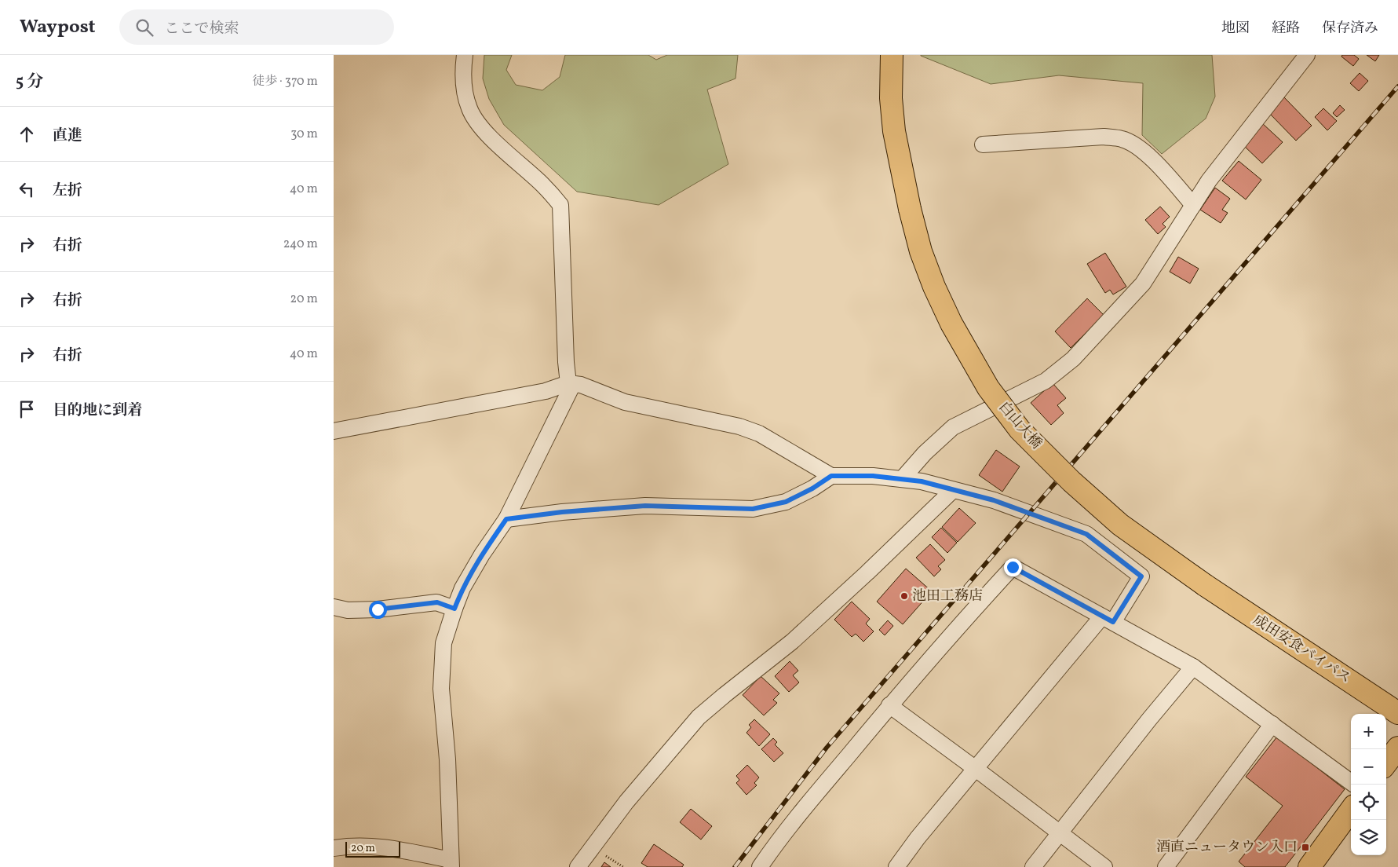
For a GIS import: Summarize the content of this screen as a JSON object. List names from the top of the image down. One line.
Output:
{"streets":{"main road":["白山大橋","成田安食バイパス"]},"crossings":[["白山大橋","成田安食バイパス"]],"places":{"other":["池田工務店"],"transit":["酒直ニュータウン入口"]},"scale_bar":"20 m","page":{"header":"Waypost","search":"ここで検索","nav":["地図","経路","保存済み"],"heading":["5 分","徒歩 · 370 m"],"list":[["直進","30 m"],["左折","40 m"],["右折","240 m"],["右折","20 m"],["右折","40 m"],"目的地に到着"],"map_buttons":["+","−"],"scale":"20 m"}}
